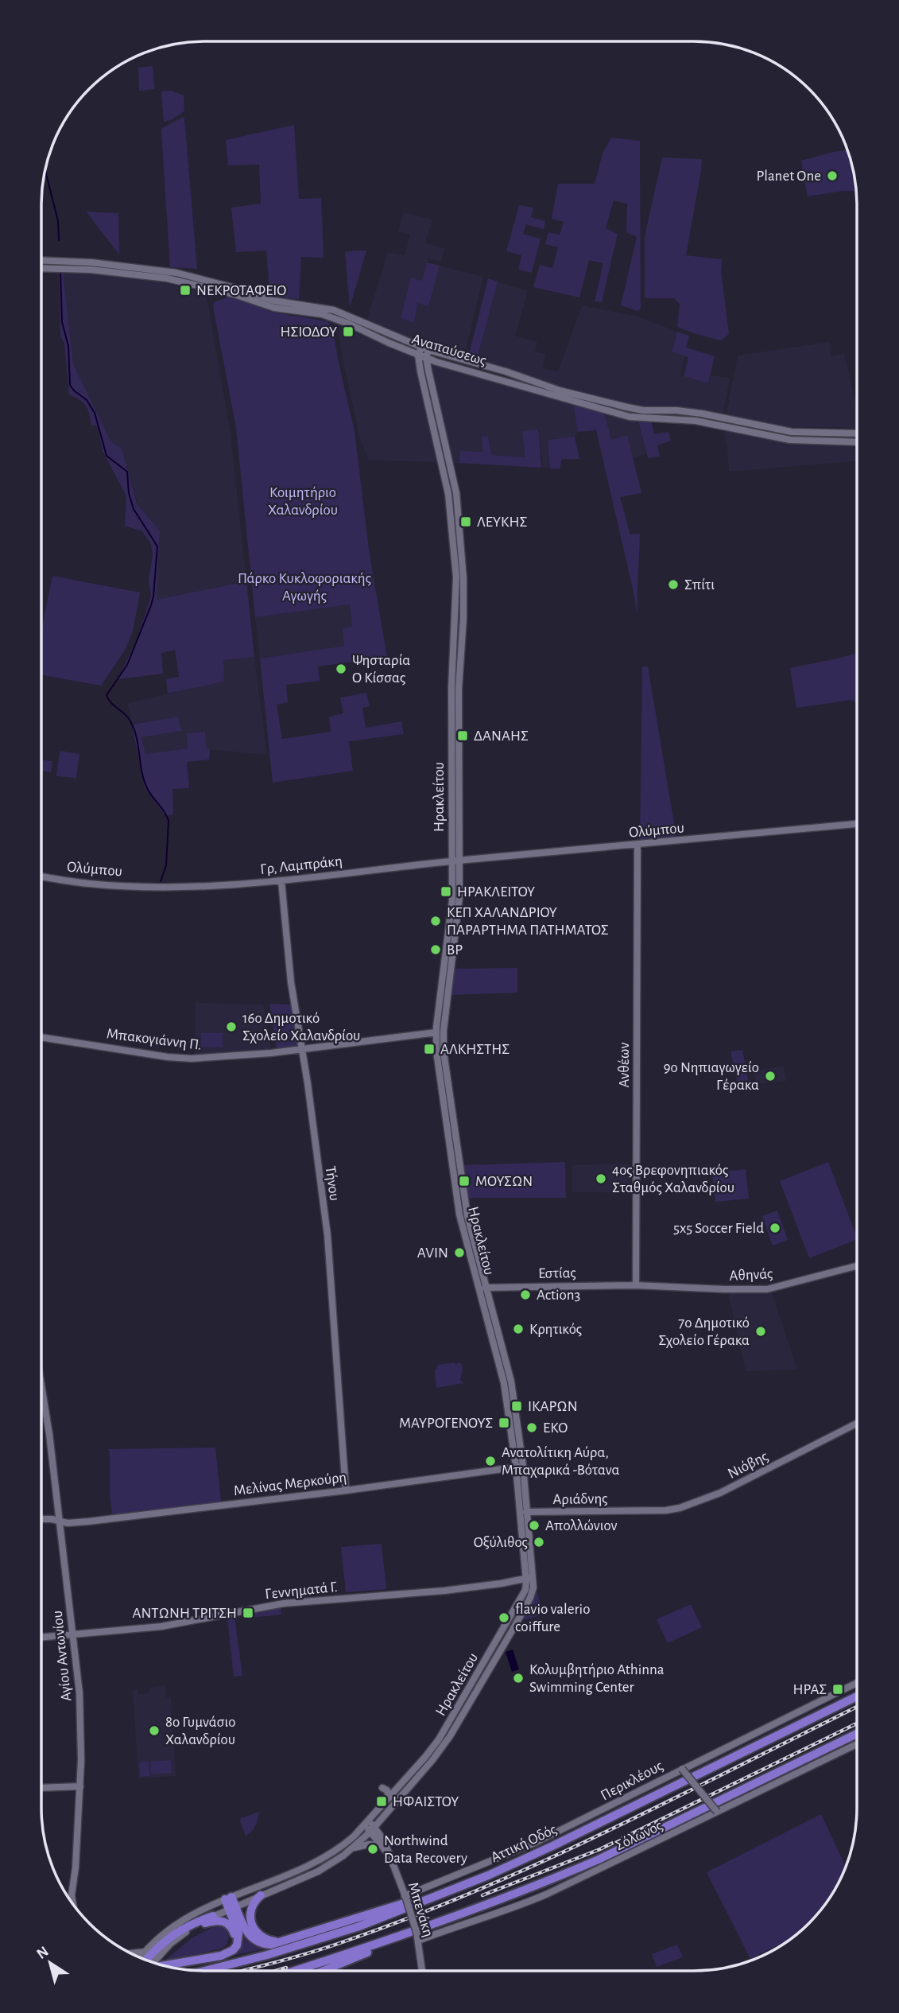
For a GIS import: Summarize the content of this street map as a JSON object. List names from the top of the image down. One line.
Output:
{"streets":{"highway":["Αττική Οδός"],"street":["Αναπαύσεως","Ηρακλείτου","Ολύμπου","Γρ, Λαμπράκη","Μπακογιάννη Π.","Ανθέων","Τήνου","Εστίας","Αθηνάς","Νιόβης","Μελίνας Μερκούρη","Αριάδνης","Γεννηματά Γ.","Αγίου Αντωνίου","Περικλέους","Σόλωνος","Μπενάκη"]},"crossings":[["Αναπαύσεως","Ηρακλείτου"],["Ηρακλείτου","Ολύμπου"],["Ηρακλείτου","Γρ, Λαμπράκη"],["Ηρακλείτου","Μπακογιάννη Π."],["Ηρακλείτου","Εστίας"],["Ηρακλείτου","Μελίνας Μερκούρη"],["Ηρακλείτου","Αριάδνης"],["Ηρακλείτου","Γεννηματά Γ."],["Ηρακλείτου","Μπενάκη"],["Ολύμπου","Γρ, Λαμπράκη"],["Ολύμπου","Ανθέων"],["Γρ, Λαμπράκη","Τήνου"],["Μπακογιάννη Π.","Τήνου"],["Ανθέων","Εστίας"],["Ανθέων","Αθηνάς"],["Τήνου","Μελίνας Μερκούρη"],["Εστίας","Αθηνάς"],["Νιόβης","Αριάδνης"],["Μελίνας Μερκούρη","Αγίου Αντωνίου"],["Γεννηματά Γ.","Αγίου Αντωνίου"],["Περικλέους","Μπενάκη"],["Σόλωνος","Μπενάκη"]],"parks":["Κοιμητήριο Χαλανδρίου","Πάρκο Κυκλοφοριακής Αγωγής"],"places":{"other":["Planet One","Σπίτι","Ψησταρία Ο Κίσσας","ΚΕΠ ΧΑΛΑΝΔΡΙΟΥ ΠΑΡΑΡΤΗΜΑ ΠΑΤΗΜΑΤΟΣ","BP","16ο Δημοτικό Σχολείο Χαλανδρίου","9ο Νηπιαγωγείο Γέρακα","4ος Βρεφονηπιακός Σταθμός Χαλανδρίου","5x5 Soccer Field","AVIN","Action3","Κρητικός","7o Δημοτικό Σχολείο Γέρακα","EKO","Ανατολίτικη Αύρα, Μπαχαρικά -Βότανα","Απολλώνιον","Οξύλιθος","flavio valerio coiffure","Κολυμβητήριο Athinna Swimming Center","8ο Γυμνάσιο Χαλανδρίου","Northwind Data Recovery"],"transit":["ΝΕΚΡΟΤΑΦΕΙΟ","ΗΣΙΟΔΟΥ","ΛΕΥΚΗΣ","ΔΑΝΑΗΣ","ΗΡΑΚΛΕΙΤΟΥ","ΑΛΚΗΣΤΗΣ","ΜΟΥΣΩΝ","ΙΚΑΡΩΝ","ΜΑΥΡΟΓΕΝΟΥΣ","ΑΝΤΩΝΗ ΤΡΙΤΣΗ","ΗΡΑΣ","ΗΦΑΙΣΤΟΥ"]},"north":"top left"}
